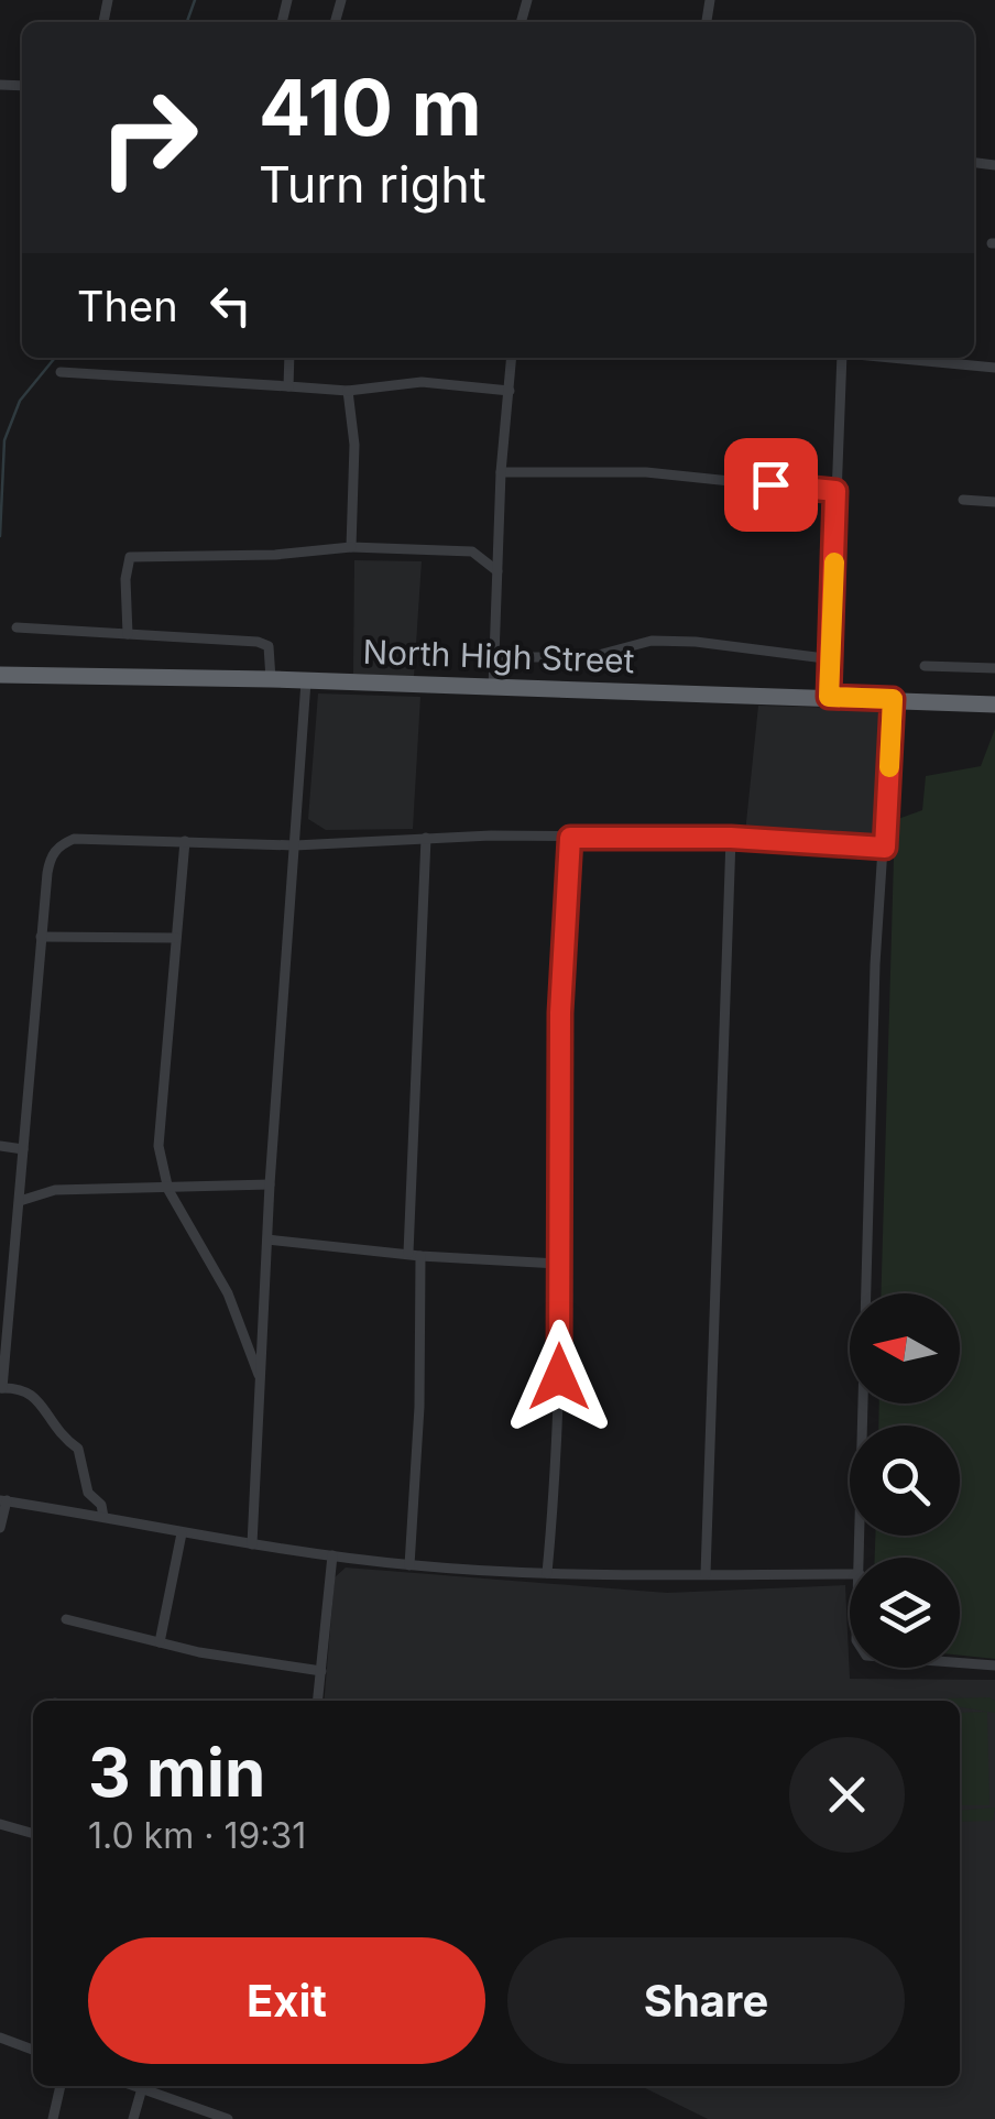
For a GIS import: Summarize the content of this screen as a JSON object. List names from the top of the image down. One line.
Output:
{"streets":{"highway":["North High Street"]},"north":"left","page":{"turn":["410 m","Turn right"],"then":"Then","heading":["3 min","1.0 km · 19:31"],"buttons":["Exit","Share"]}}
